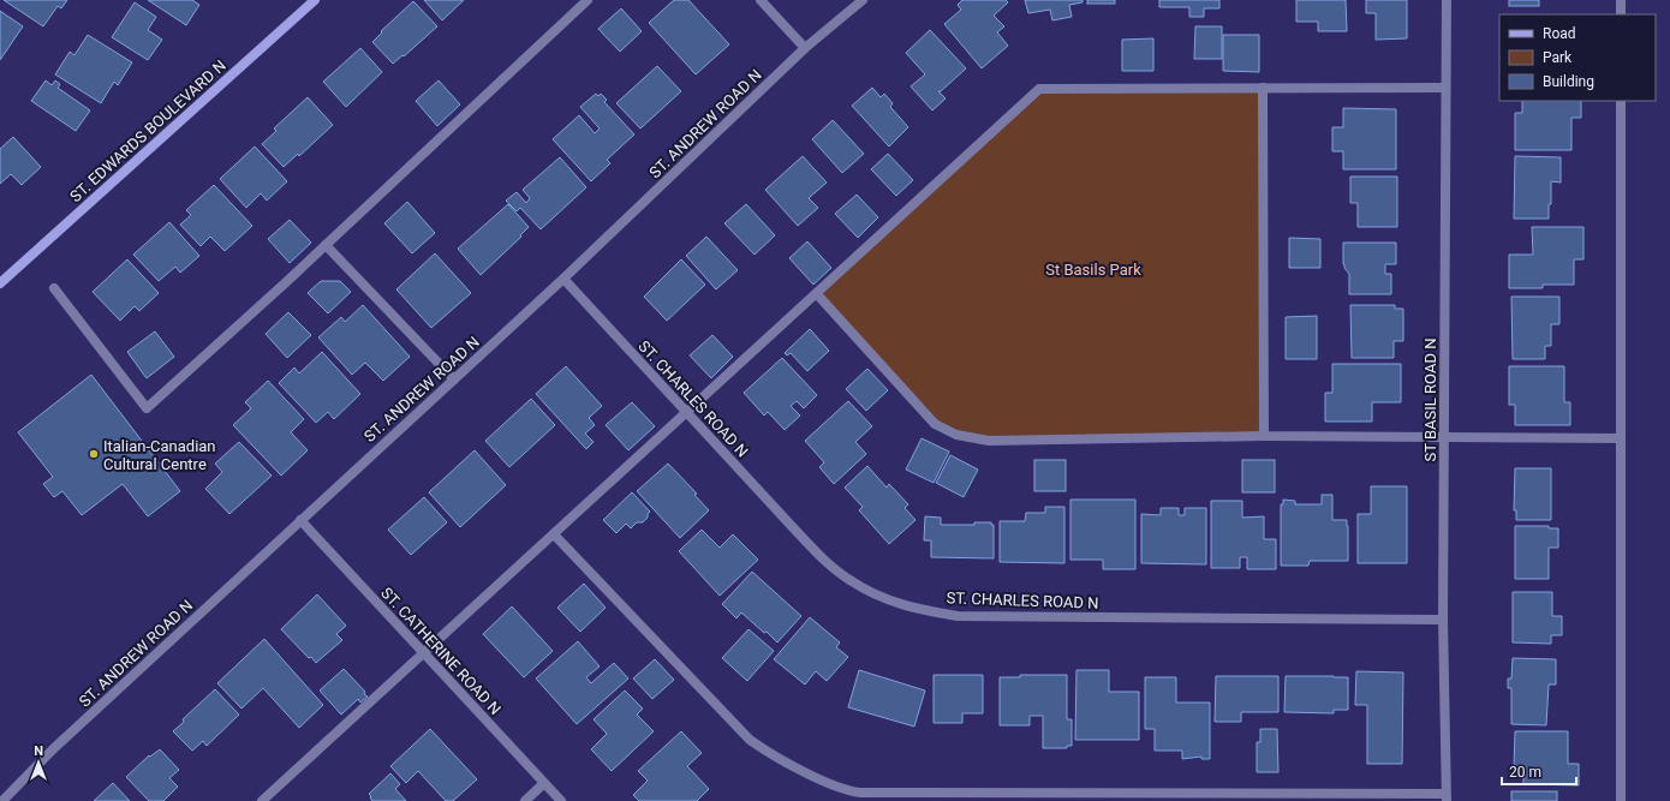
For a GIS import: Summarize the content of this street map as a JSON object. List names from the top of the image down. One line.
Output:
{"streets":{"street":["ST. ANDREW ROAD N","ST. EDWARDS BOULEVARD N","ST. CHARLES ROAD N","ST BASIL ROAD N","ST. CATHERINE ROAD N"]},"crossings":[["ST. ANDREW ROAD N","ST. CHARLES ROAD N"],["ST. ANDREW ROAD N","ST. CATHERINE ROAD N"],["ST. CHARLES ROAD N","ST BASIL ROAD N"]],"parks":["St Basils Park"],"places":["Italian-Canadian Cultural Centre"],"legend":["Road","Park","Building"],"scale_bar":"20 m","north":"top"}
